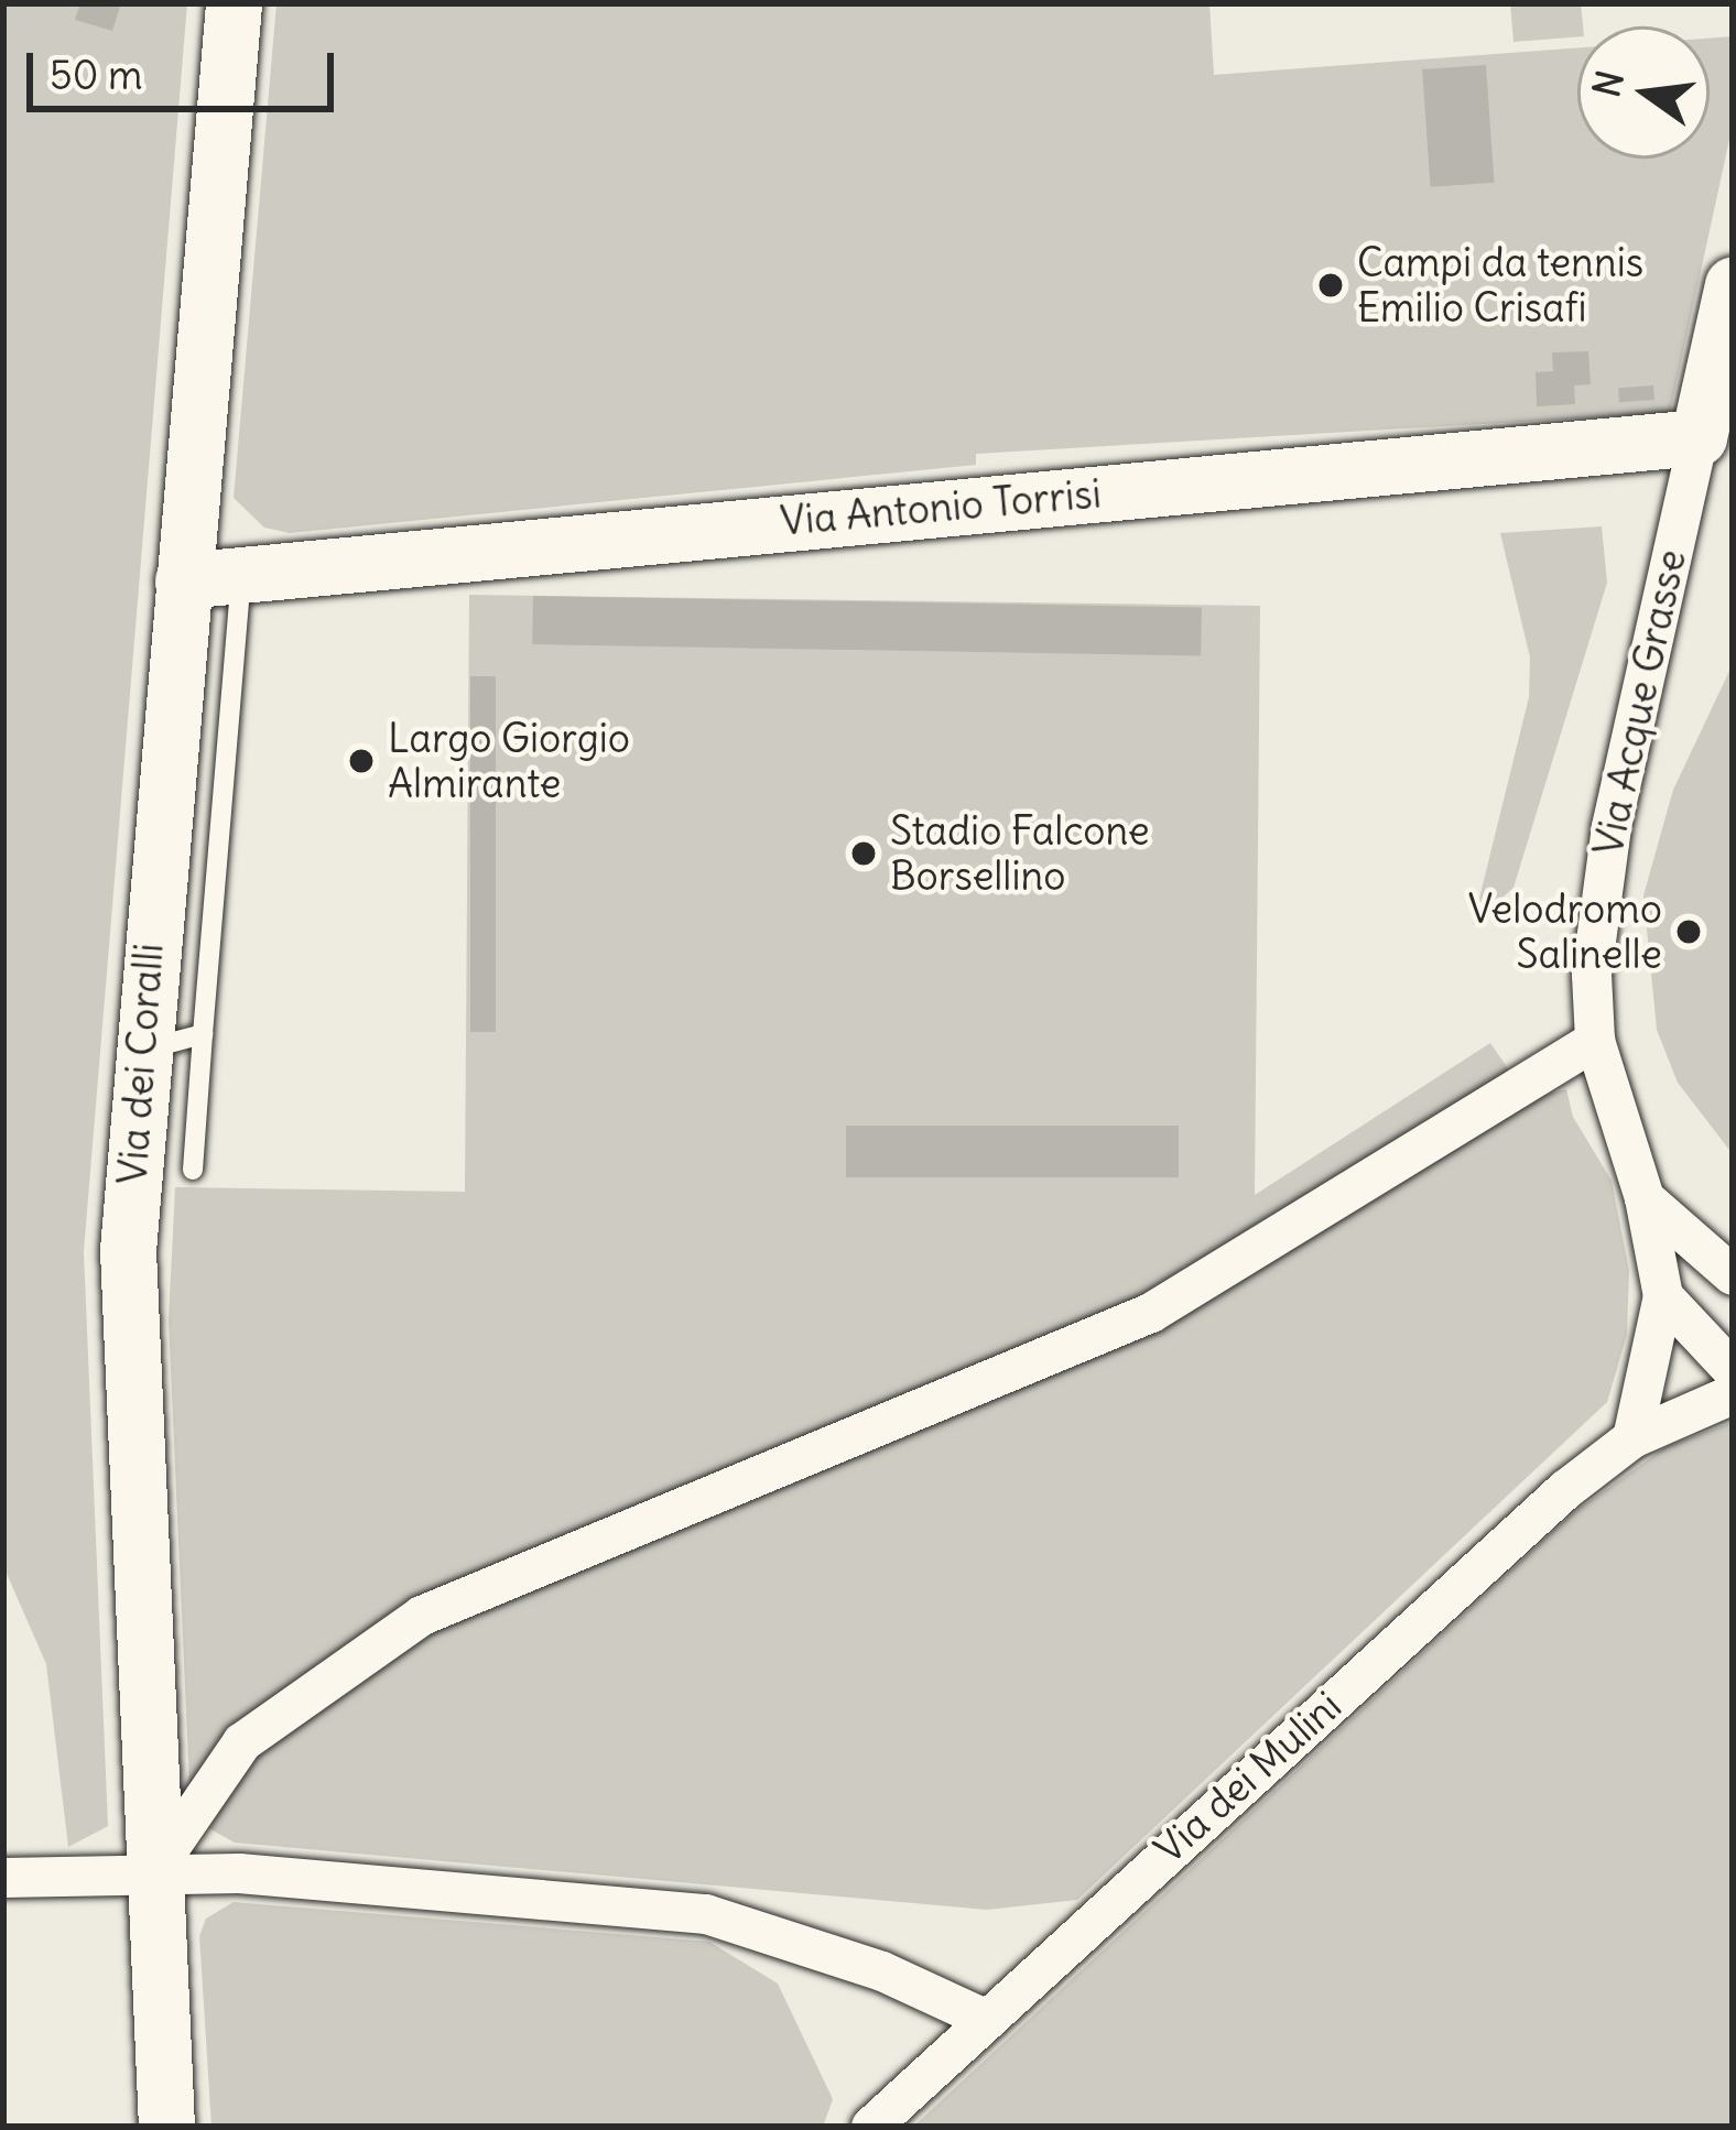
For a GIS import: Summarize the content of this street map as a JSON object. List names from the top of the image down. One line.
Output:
{"streets":{"street":["Via Antonio Torrisi","Via Acque Grasse","Via dei Coralli","Via dei Mulini"]},"crossings":[["Via Antonio Torrisi","Via Acque Grasse"],["Via Antonio Torrisi","Via dei Coralli"]],"places":["Campi da tennis Emilio Crisafi","Largo Giorgio Almirante","Stadio Falcone Borsellino","Velodromo Salinelle"],"scale_bar":"50 m","north":"left"}
